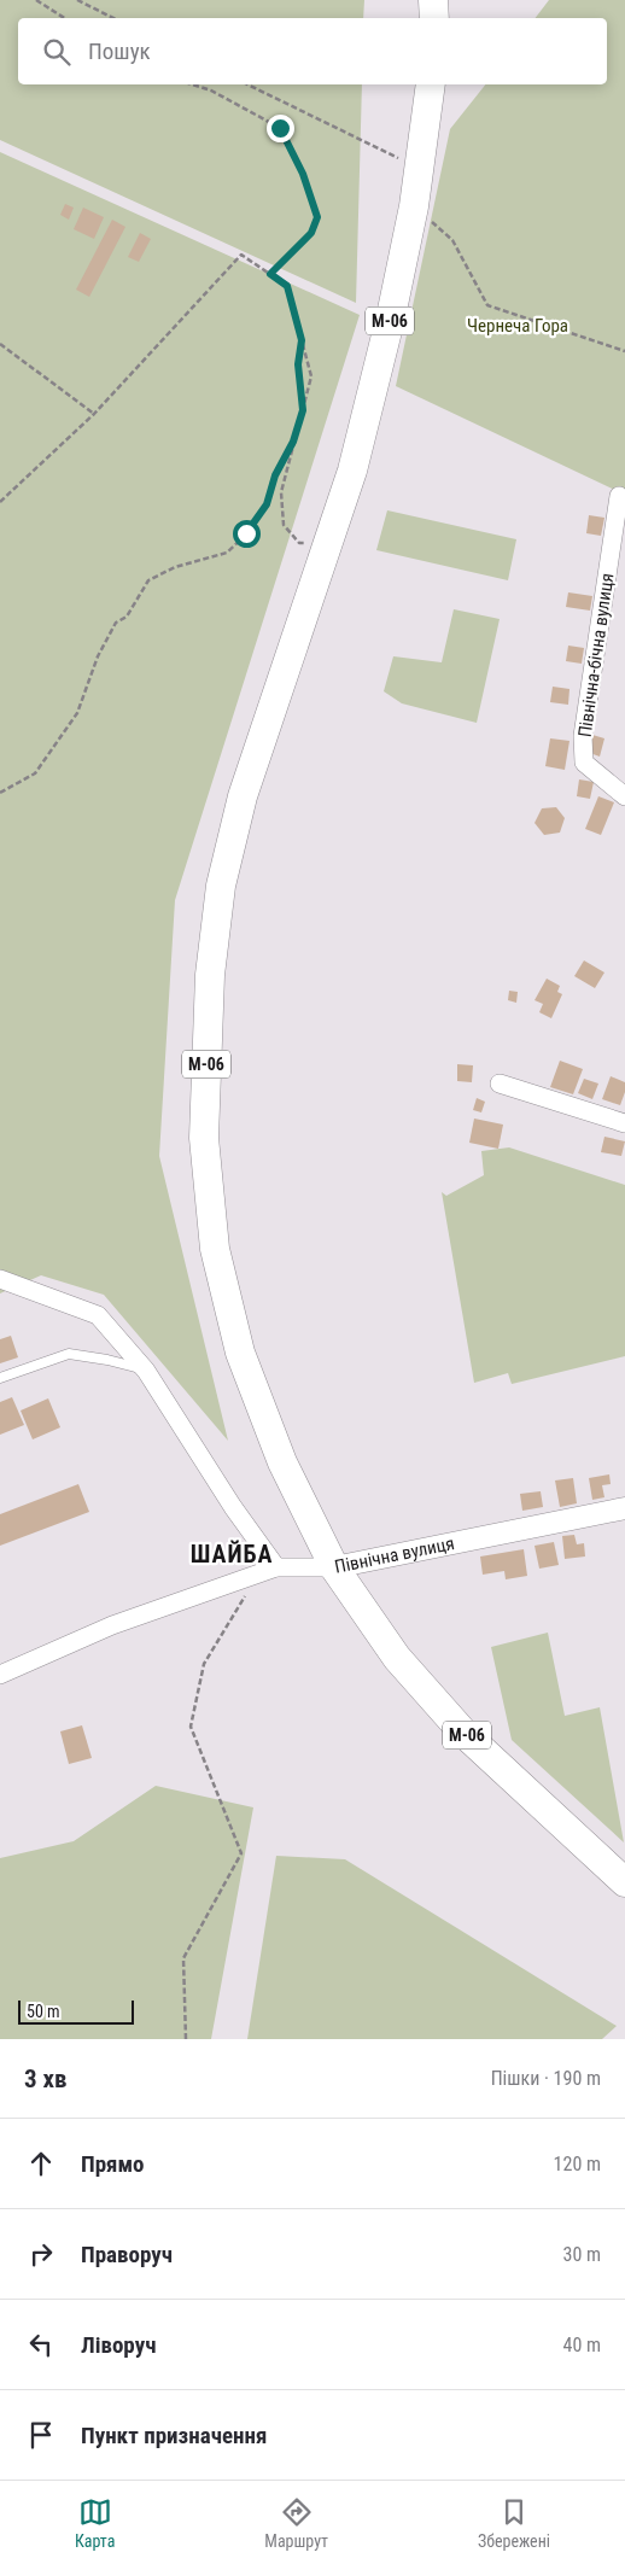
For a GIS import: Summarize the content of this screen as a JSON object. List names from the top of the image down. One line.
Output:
{"streets":{"highway":["М-06"],"street":["Північна-бічна вулиця","Північна вулиця"]},"crossings":[["М-06","Північна вулиця"]],"districts":["ШАЙБА"],"parks":["Чернеча Гора"],"scale_bar":"50 m","page":{"search":"Пошук","scale":"50 m","heading":["3 хв","Пішки · 190 m"],"list":[["Прямо","120 m"],["Праворуч","30 m"],["Ліворуч","40 m"],"Пункт призначення"],"nav":["Карта","Маршрут","Збережені"]}}
